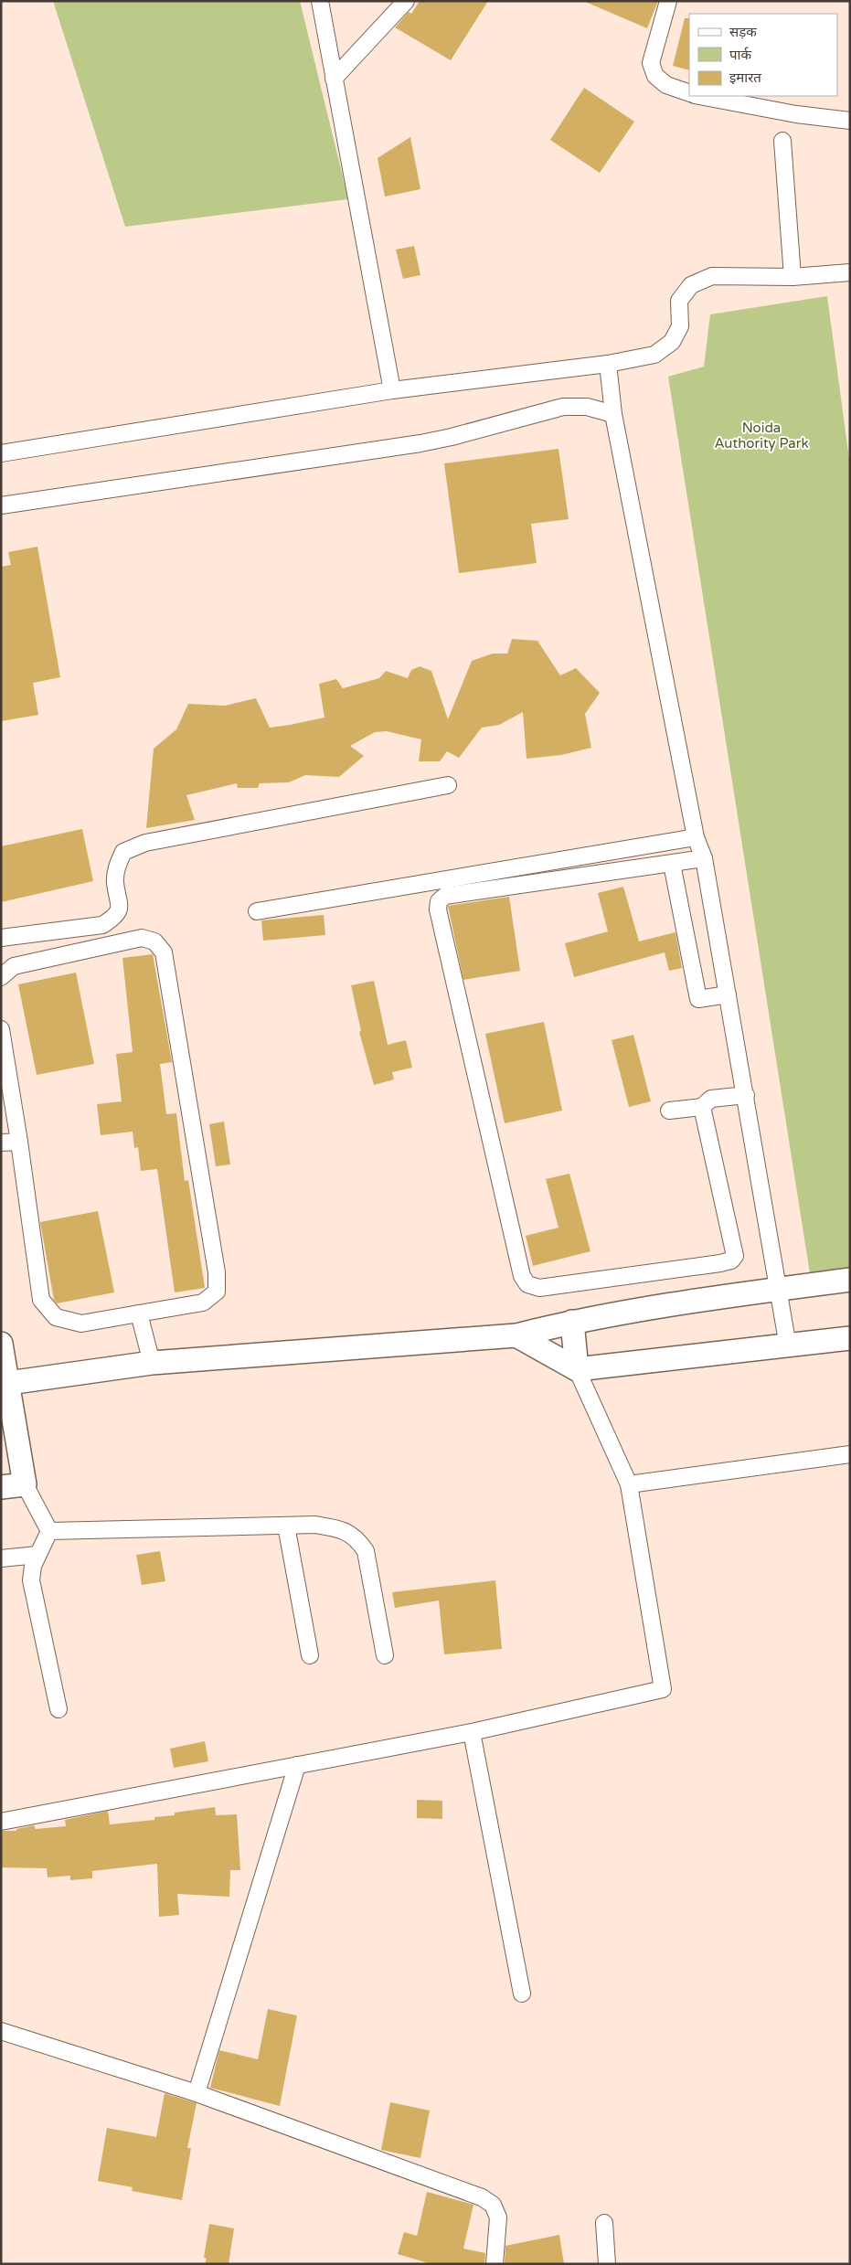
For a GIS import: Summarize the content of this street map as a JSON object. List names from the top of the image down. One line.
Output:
{"parks":["Noida Authority Park"],"legend":["सड़क","पार्क","इमारत"]}
